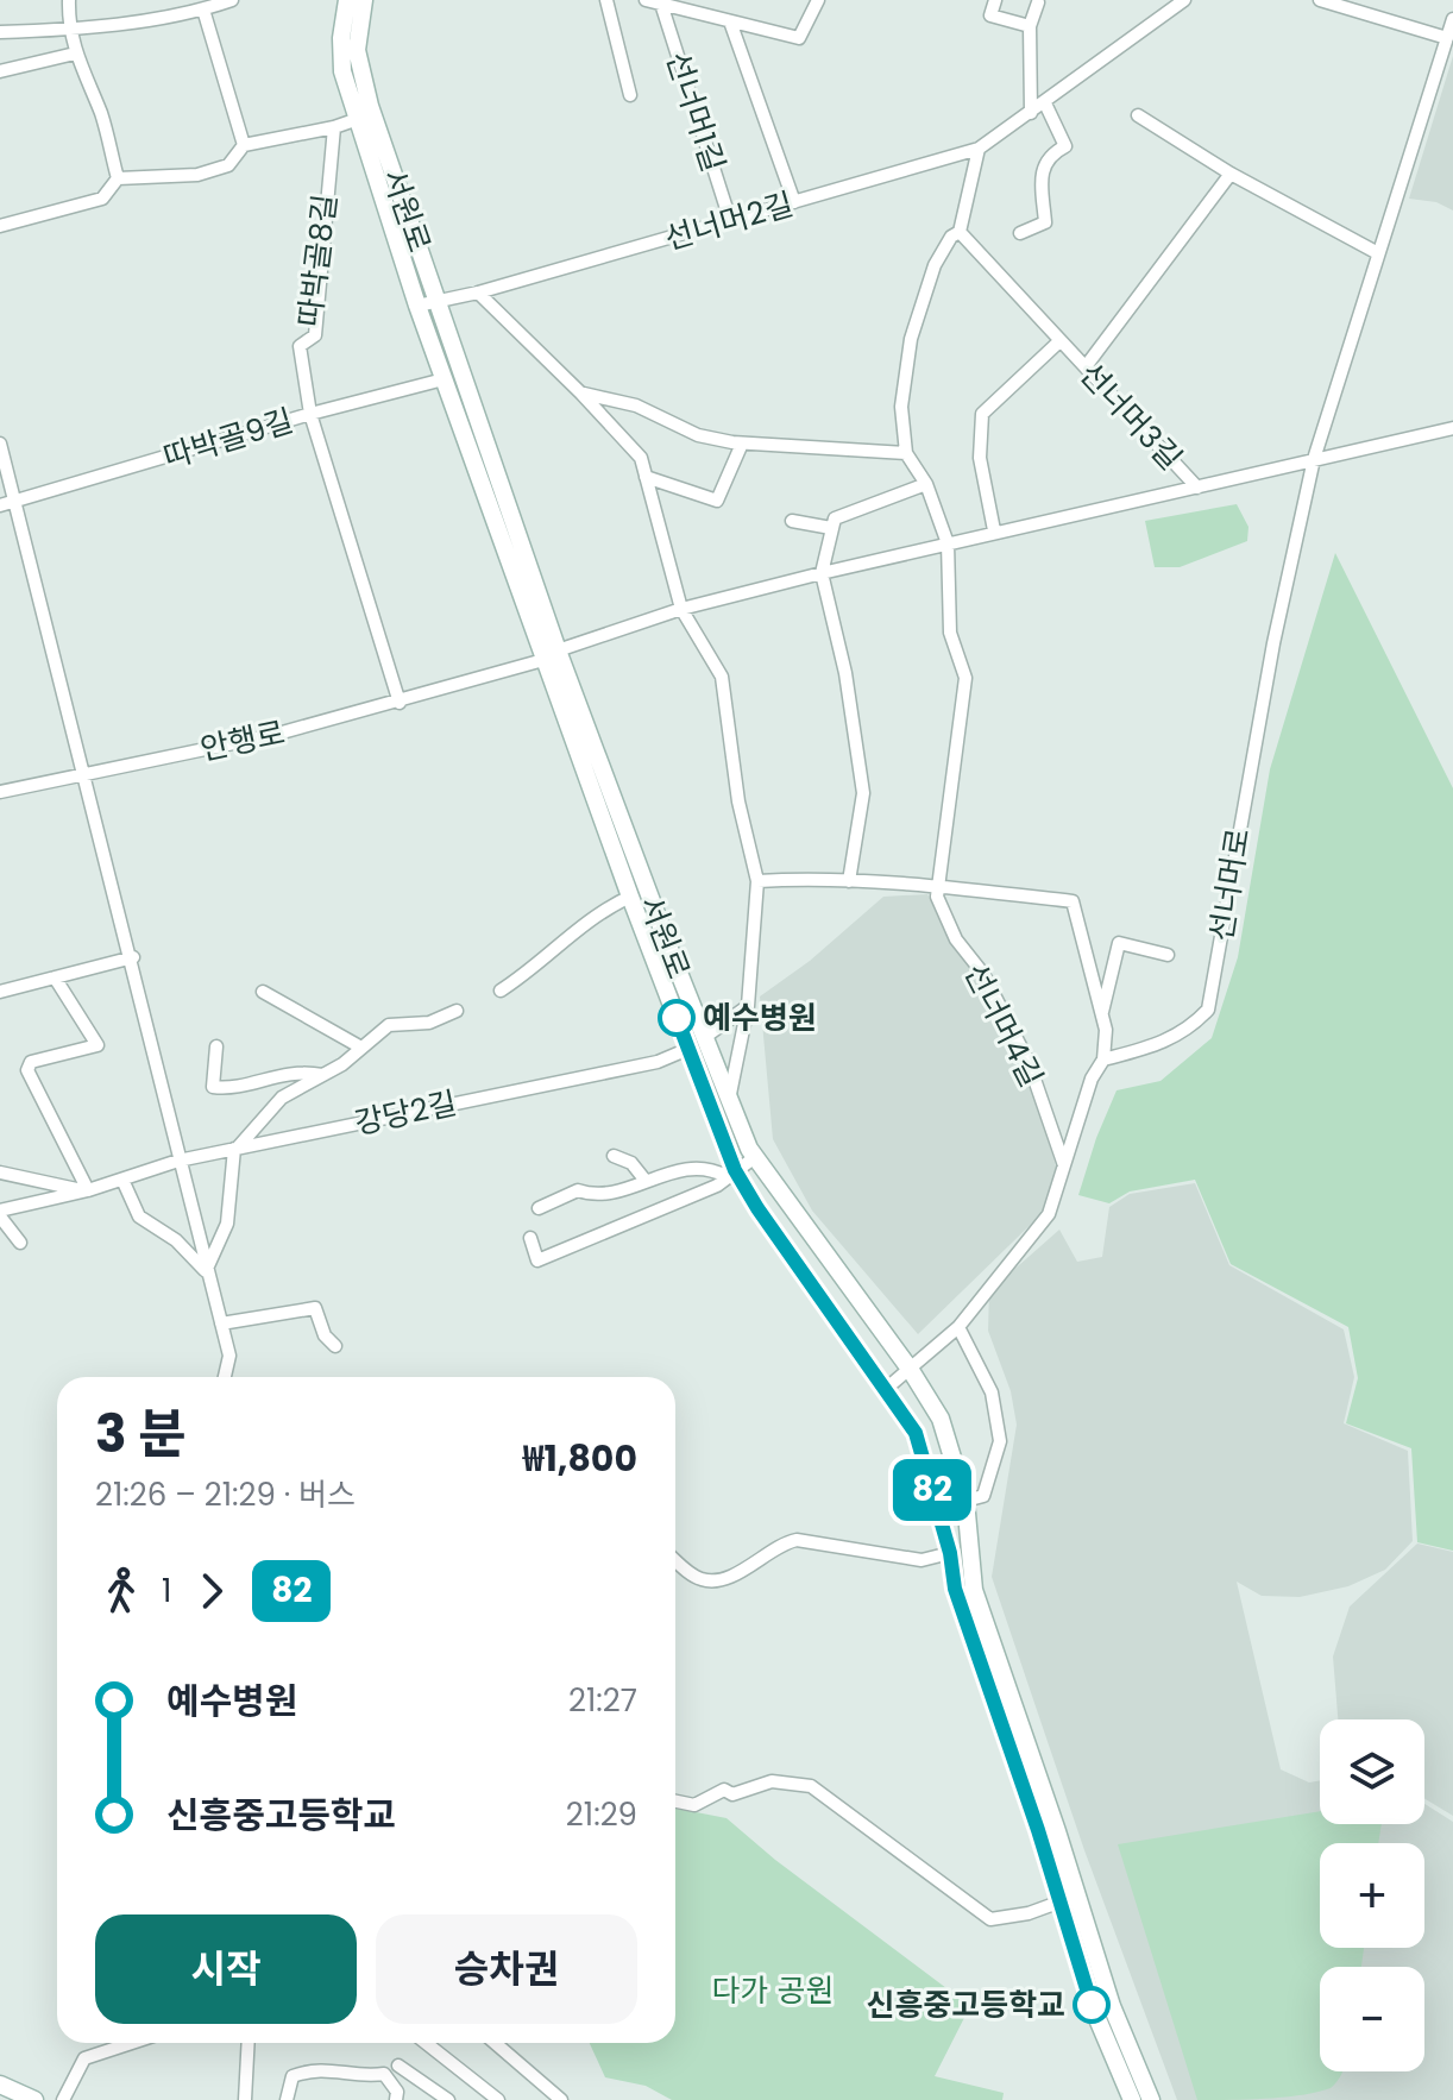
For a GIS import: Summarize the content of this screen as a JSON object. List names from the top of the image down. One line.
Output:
{"streets":{"street":["선너머1길","서원로","선너머2길","따박골8길","선너머3길","따박골9길","안행로","선너머로","선너머4길","강당2길"]},"crossings":[["선너머1길","선너머2길"],["서원로","선너머2길"],["서원로","선너머3길"],["서원로","따박골9길"],["서원로","안행로"],["서원로","강당2길"],["따박골8길","따박골9길"],["선너머3길","안행로"],["선너머3길","선너머로"],["선너머3길","선너머4길"]],"parks":["다가 공원"],"places":["예수병원","신흥중고등학교"],"lines":["bus line 82"],"page":{"on_map":"82","heading":["3 분","21:26 – 21:29 · 버스","₩1,800"],"legs":["1","82"],"list":[{"name":"예수병원","value":"21:27"},{"name":"신흥중고등학교","value":"21:29"}],"map_buttons":["+","−"],"buttons":["시작","승차권"]}}
